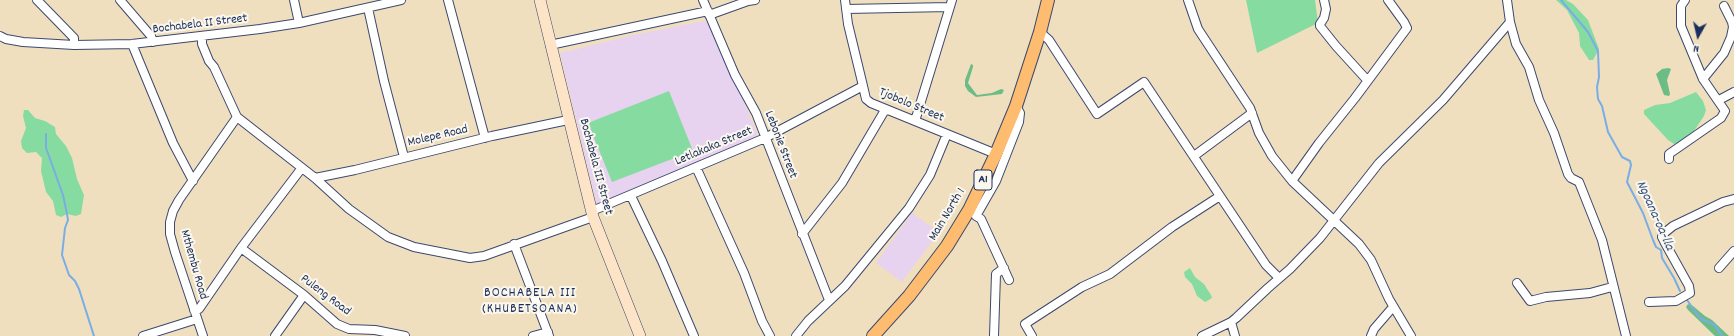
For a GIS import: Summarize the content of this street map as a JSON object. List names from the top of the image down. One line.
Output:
{"streets":{"main road":["A1","Main North 1"],"street":["Bochabela II Street","Tjobolo Street","Molepe Road","Lebonie Street","Letlakaka Street","Bochabela III Street","Mthembu Road","Puleng Road"]},"crossings":[["Tjobolo Street","Letlakaka Street"],["Tjobolo Street","Main North 1"],["Molepe Road","Letlakaka Street"],["Molepe Road","Bochabela III Street"],["Lebonie Street","Letlakaka Street"],["Letlakaka Street","Bochabela III Street"],["Letlakaka Street","Mthembu Road"]],"districts":["BOCHABELA III (KHUBETSOANA)"],"water":["Ngoana-oa-lla"],"north":"bottom"}
